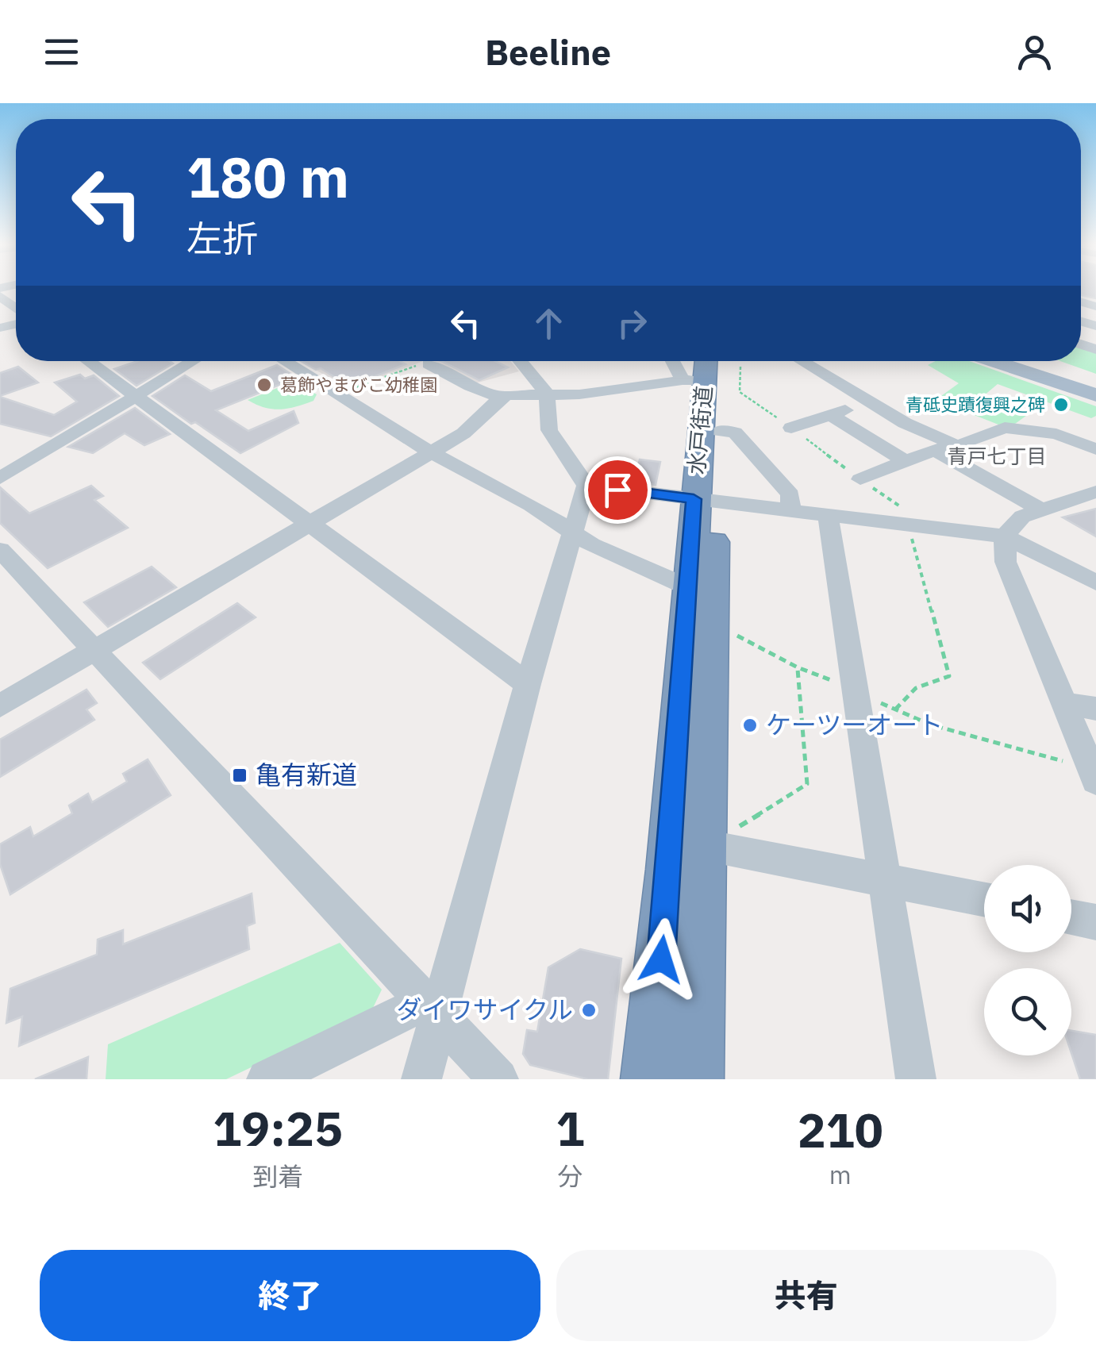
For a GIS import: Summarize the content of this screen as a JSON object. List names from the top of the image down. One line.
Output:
{"streets":{"highway":["水戸街道"]},"districts":["青戸七丁目"],"places":{"other":["葛飾やまびこ幼稚園","青砥史蹟復興之碑","ケーツーオート","ダイワサイクル"],"transit":["亀有新道"]},"page":{"header":"Beeline","turn":["180 m","左折"],"eta":["19:25","到着","1","分","210","m"],"buttons":["終了","共有"]}}
